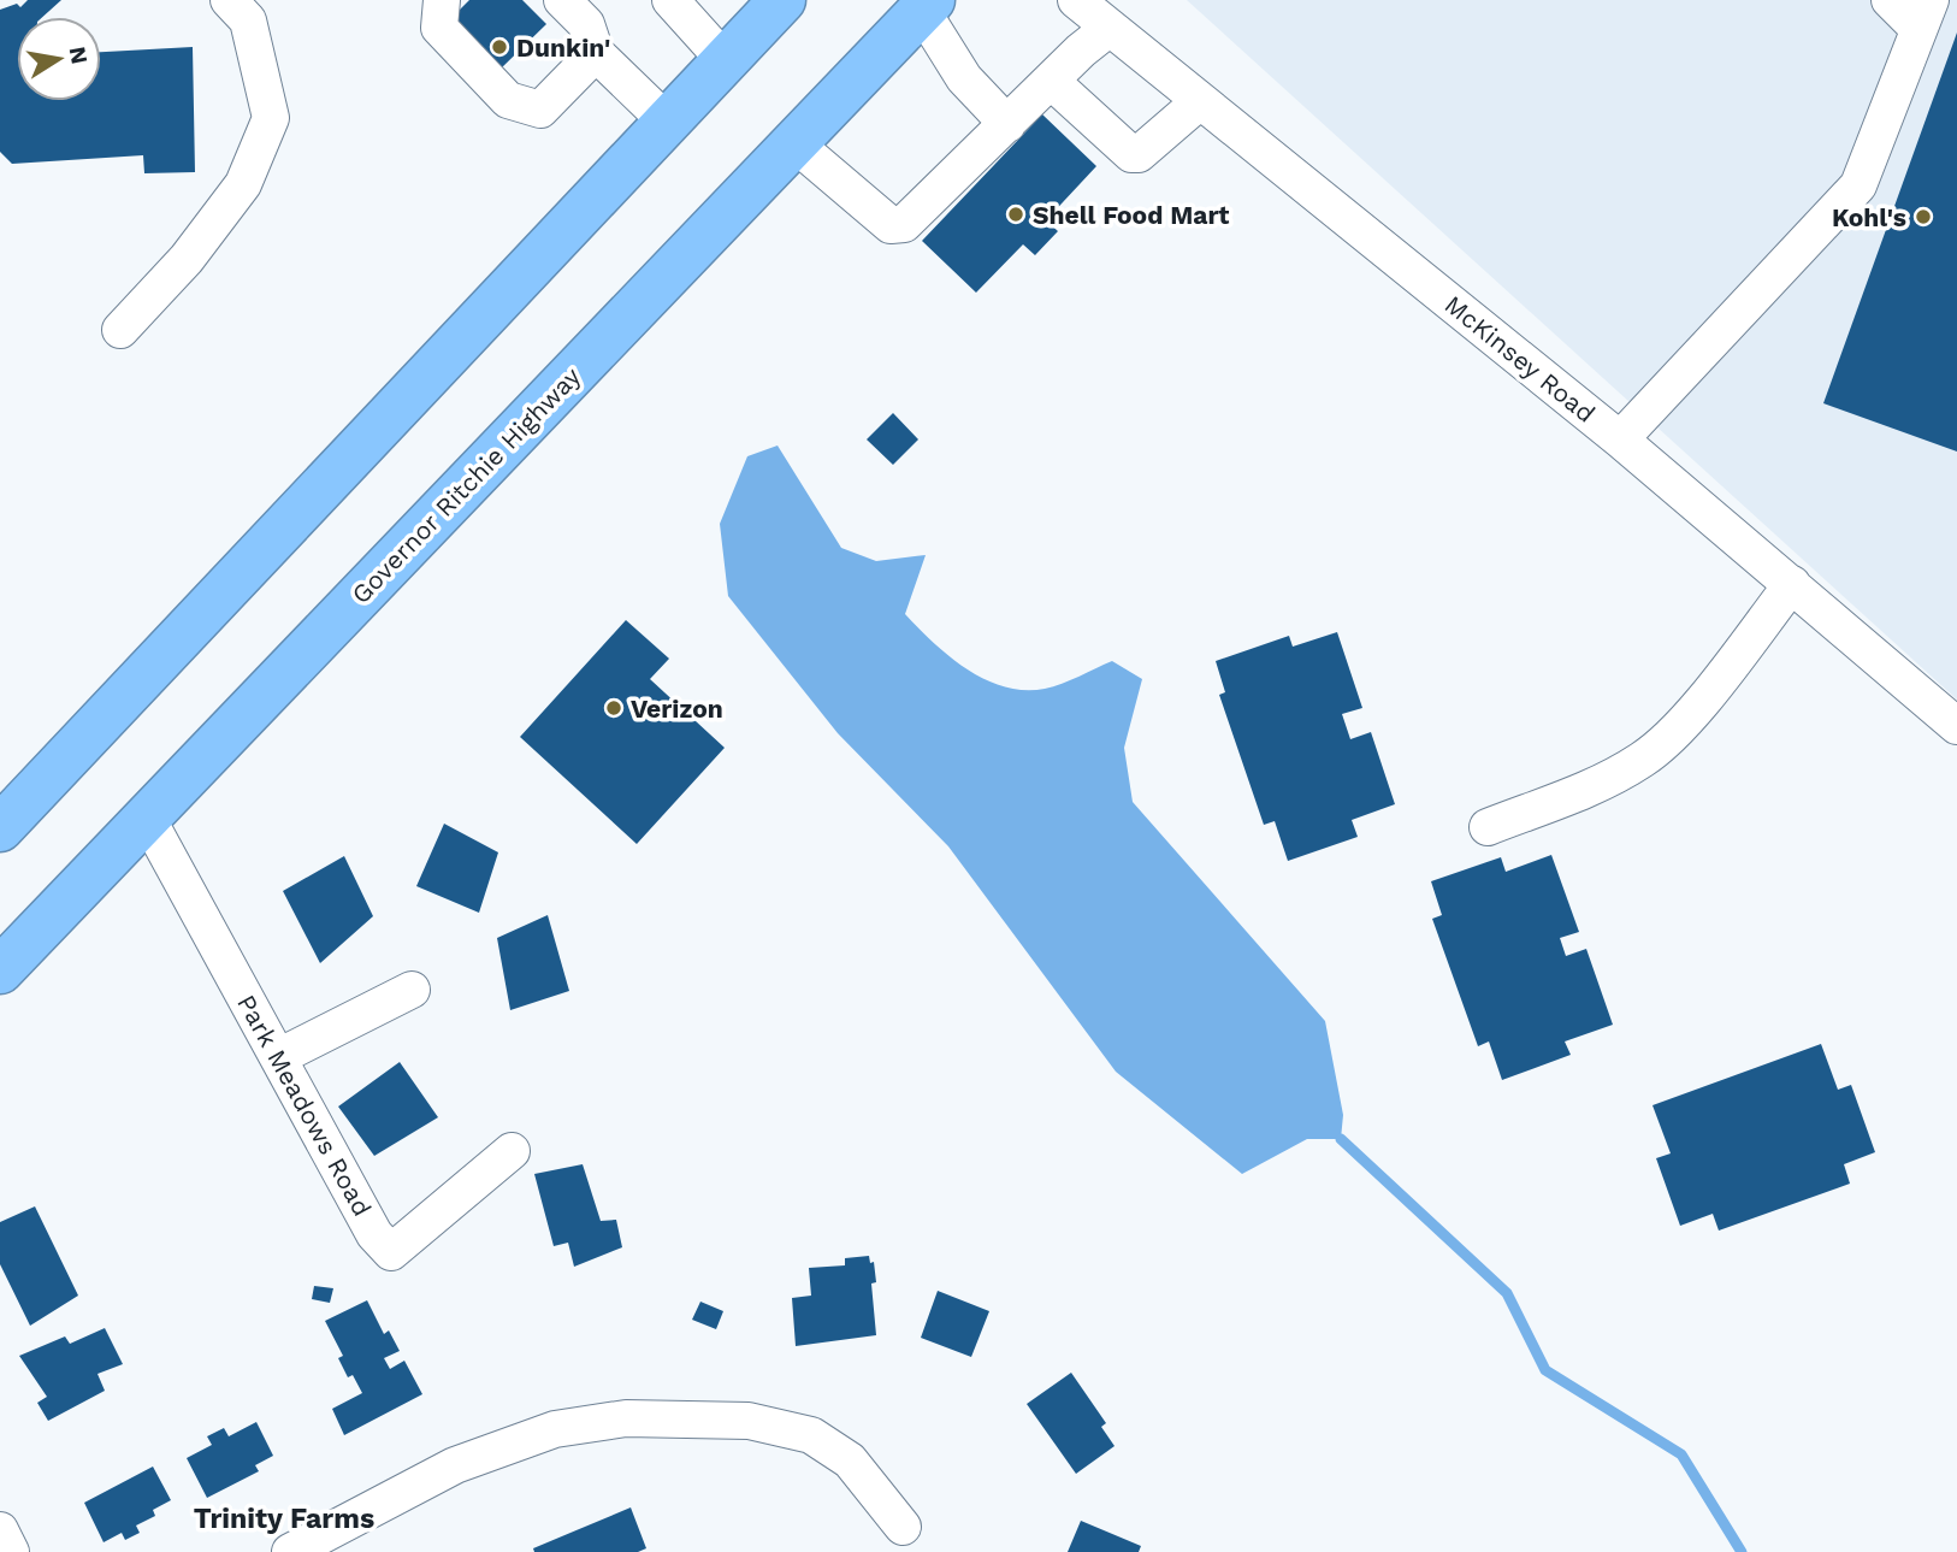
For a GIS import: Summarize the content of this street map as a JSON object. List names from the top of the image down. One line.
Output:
{"streets":{"highway":["Governor Ritchie Highway"],"street":["McKinsey Road","Park Meadows Road"]},"crossings":[["Governor Ritchie Highway","Park Meadows Road"]],"districts":["Trinity Farms"],"places":["Dunkin'","Shell Food Mart","Kohl's","Verizon"],"north":"right"}
